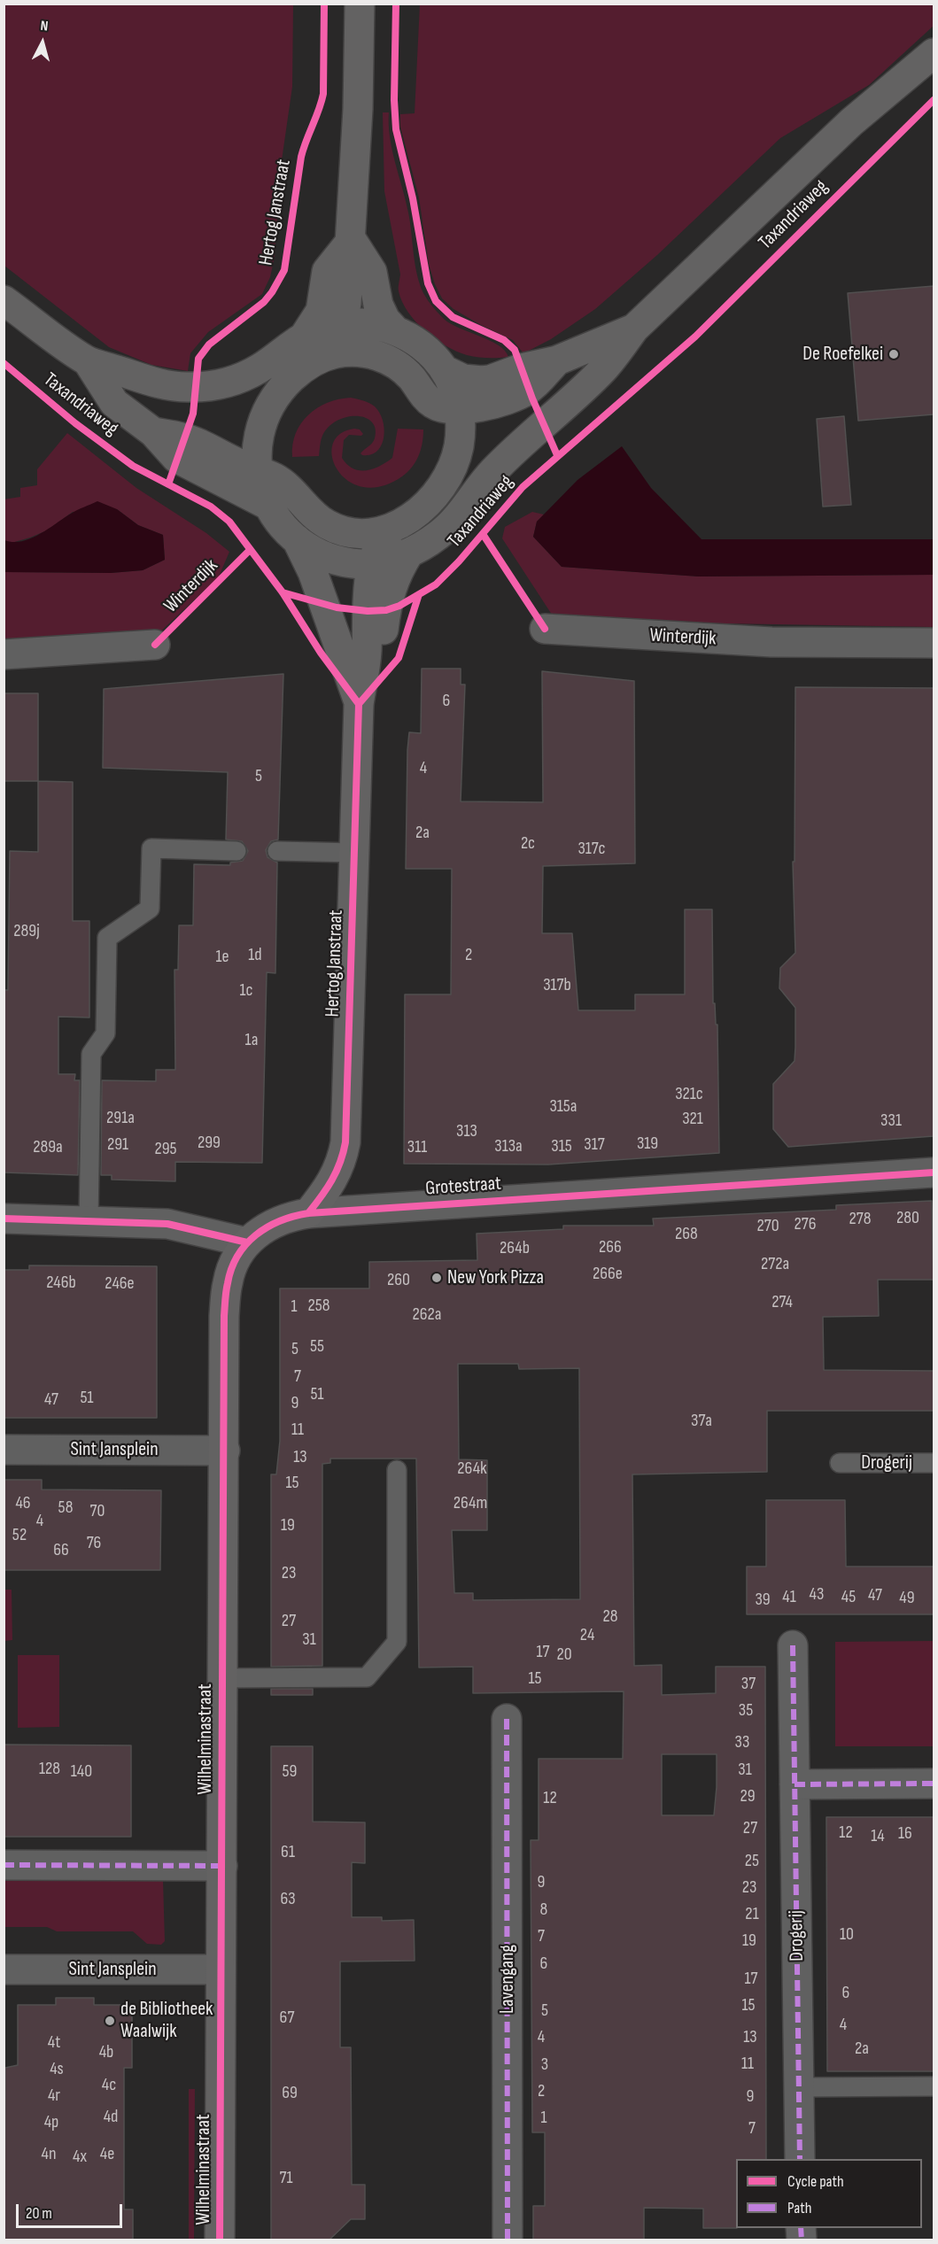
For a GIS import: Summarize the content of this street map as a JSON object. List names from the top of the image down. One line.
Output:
{"streets":{"main road":["Hertog Janstraat","Taxandriaweg","Grotestraat","Wilhelminastraat"],"street":["Winterdijk","Sint Jansplein","Drogerij","Lavengang"]},"crossings":[["Hertog Janstraat","Taxandriaweg"],["Hertog Janstraat","Grotestraat"],["Grotestraat","Wilhelminastraat"],["Sint Jansplein","Wilhelminastraat"]],"places":["De Roefelkei","New York Pizza","de Bibliotheek Waalwijk"],"house_numbers":["6","4","5","2a","2c","317c","289j","1d","2","1e","317b","1c","1a","321c","315a","291a","321","331","313","299","319","291","317","313a","315","289a","311","295","280","278","276","270","268","266","264b","272a","266e","260","246b","246e","274","258","1","262a","55","5","7","51","51","47","9","37a","11","13","264k","15","46","264m","58","70","4","19","52","76","66","23","43","47","41","45","49","39","28","27","24","31","17","20","15","37","35","33","128","31","140","59","29","12","27","12","16","14","61","25","9","23","63","8","21","10","7","19","6","17","6","15","5","67","4","4","13","4t","2a","4b","11","3","4s","4c","2","69","4r","9","4d","1","4p","7","4n","4e","4x","71"],"legend":["Cycle path","Path"],"scale_bar":"20 m","north":"top"}
